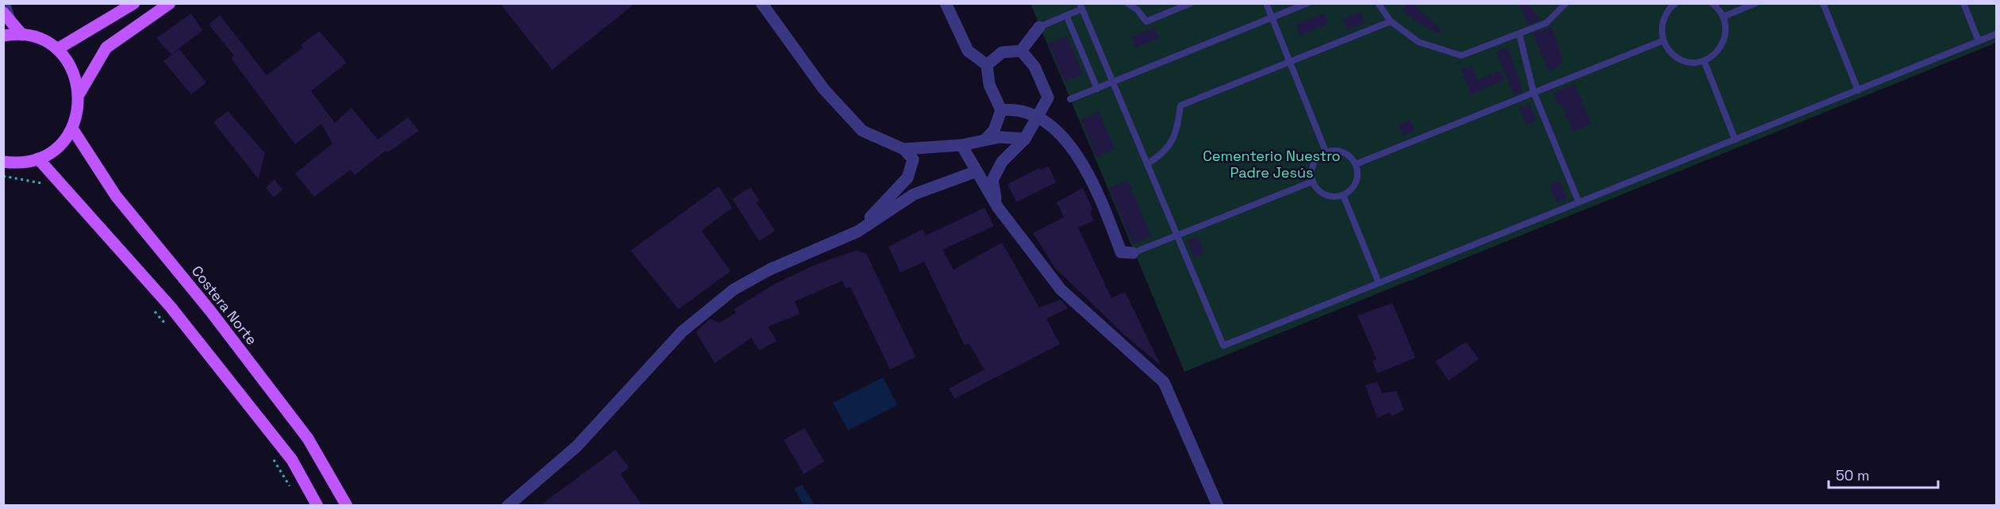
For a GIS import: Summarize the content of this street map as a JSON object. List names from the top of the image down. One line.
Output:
{"streets":{"main road":["Costera Norte"]},"parks":["Cementerio Nuestro Padre Jesús"],"scale_bar":"50 m"}
